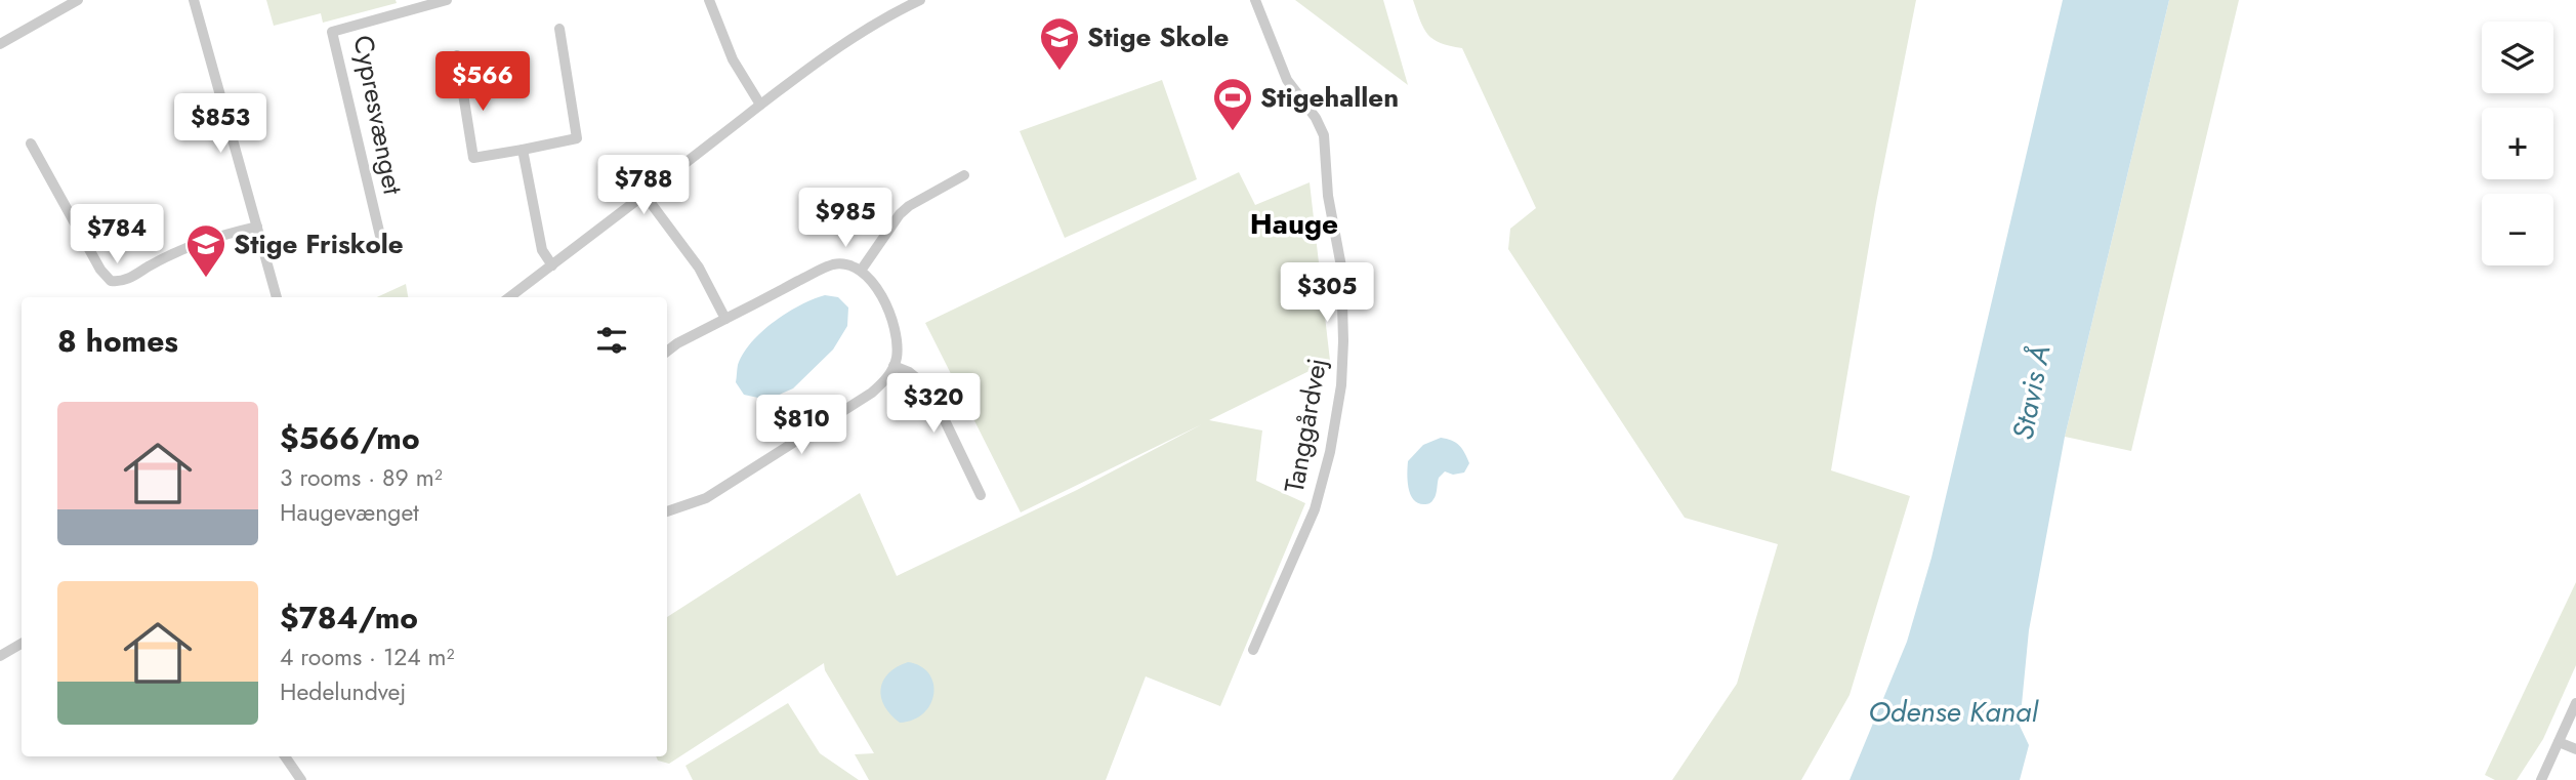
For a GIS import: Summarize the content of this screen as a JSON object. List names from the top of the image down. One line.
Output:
{"streets":{"street":["Cypresvænget","Tanggårdvej"]},"districts":["Hauge"],"water":["Stavis Å","Odense Kanal"],"places":{"school or university":["Stige Skole","Stige Friskole"],"sports":["Stigehallen"]},"page":{"map_buttons":["+","−"],"price":["$566","$853","$788","$985","$784","$305","$320","$810"],"heading":"8 homes","list":[{"name":"$566/mo","note":"3 rooms · 89 m² · Haugevænget"},{"name":"$784/mo","note":"4 rooms · 124 m² · Hedelundvej"}]}}
